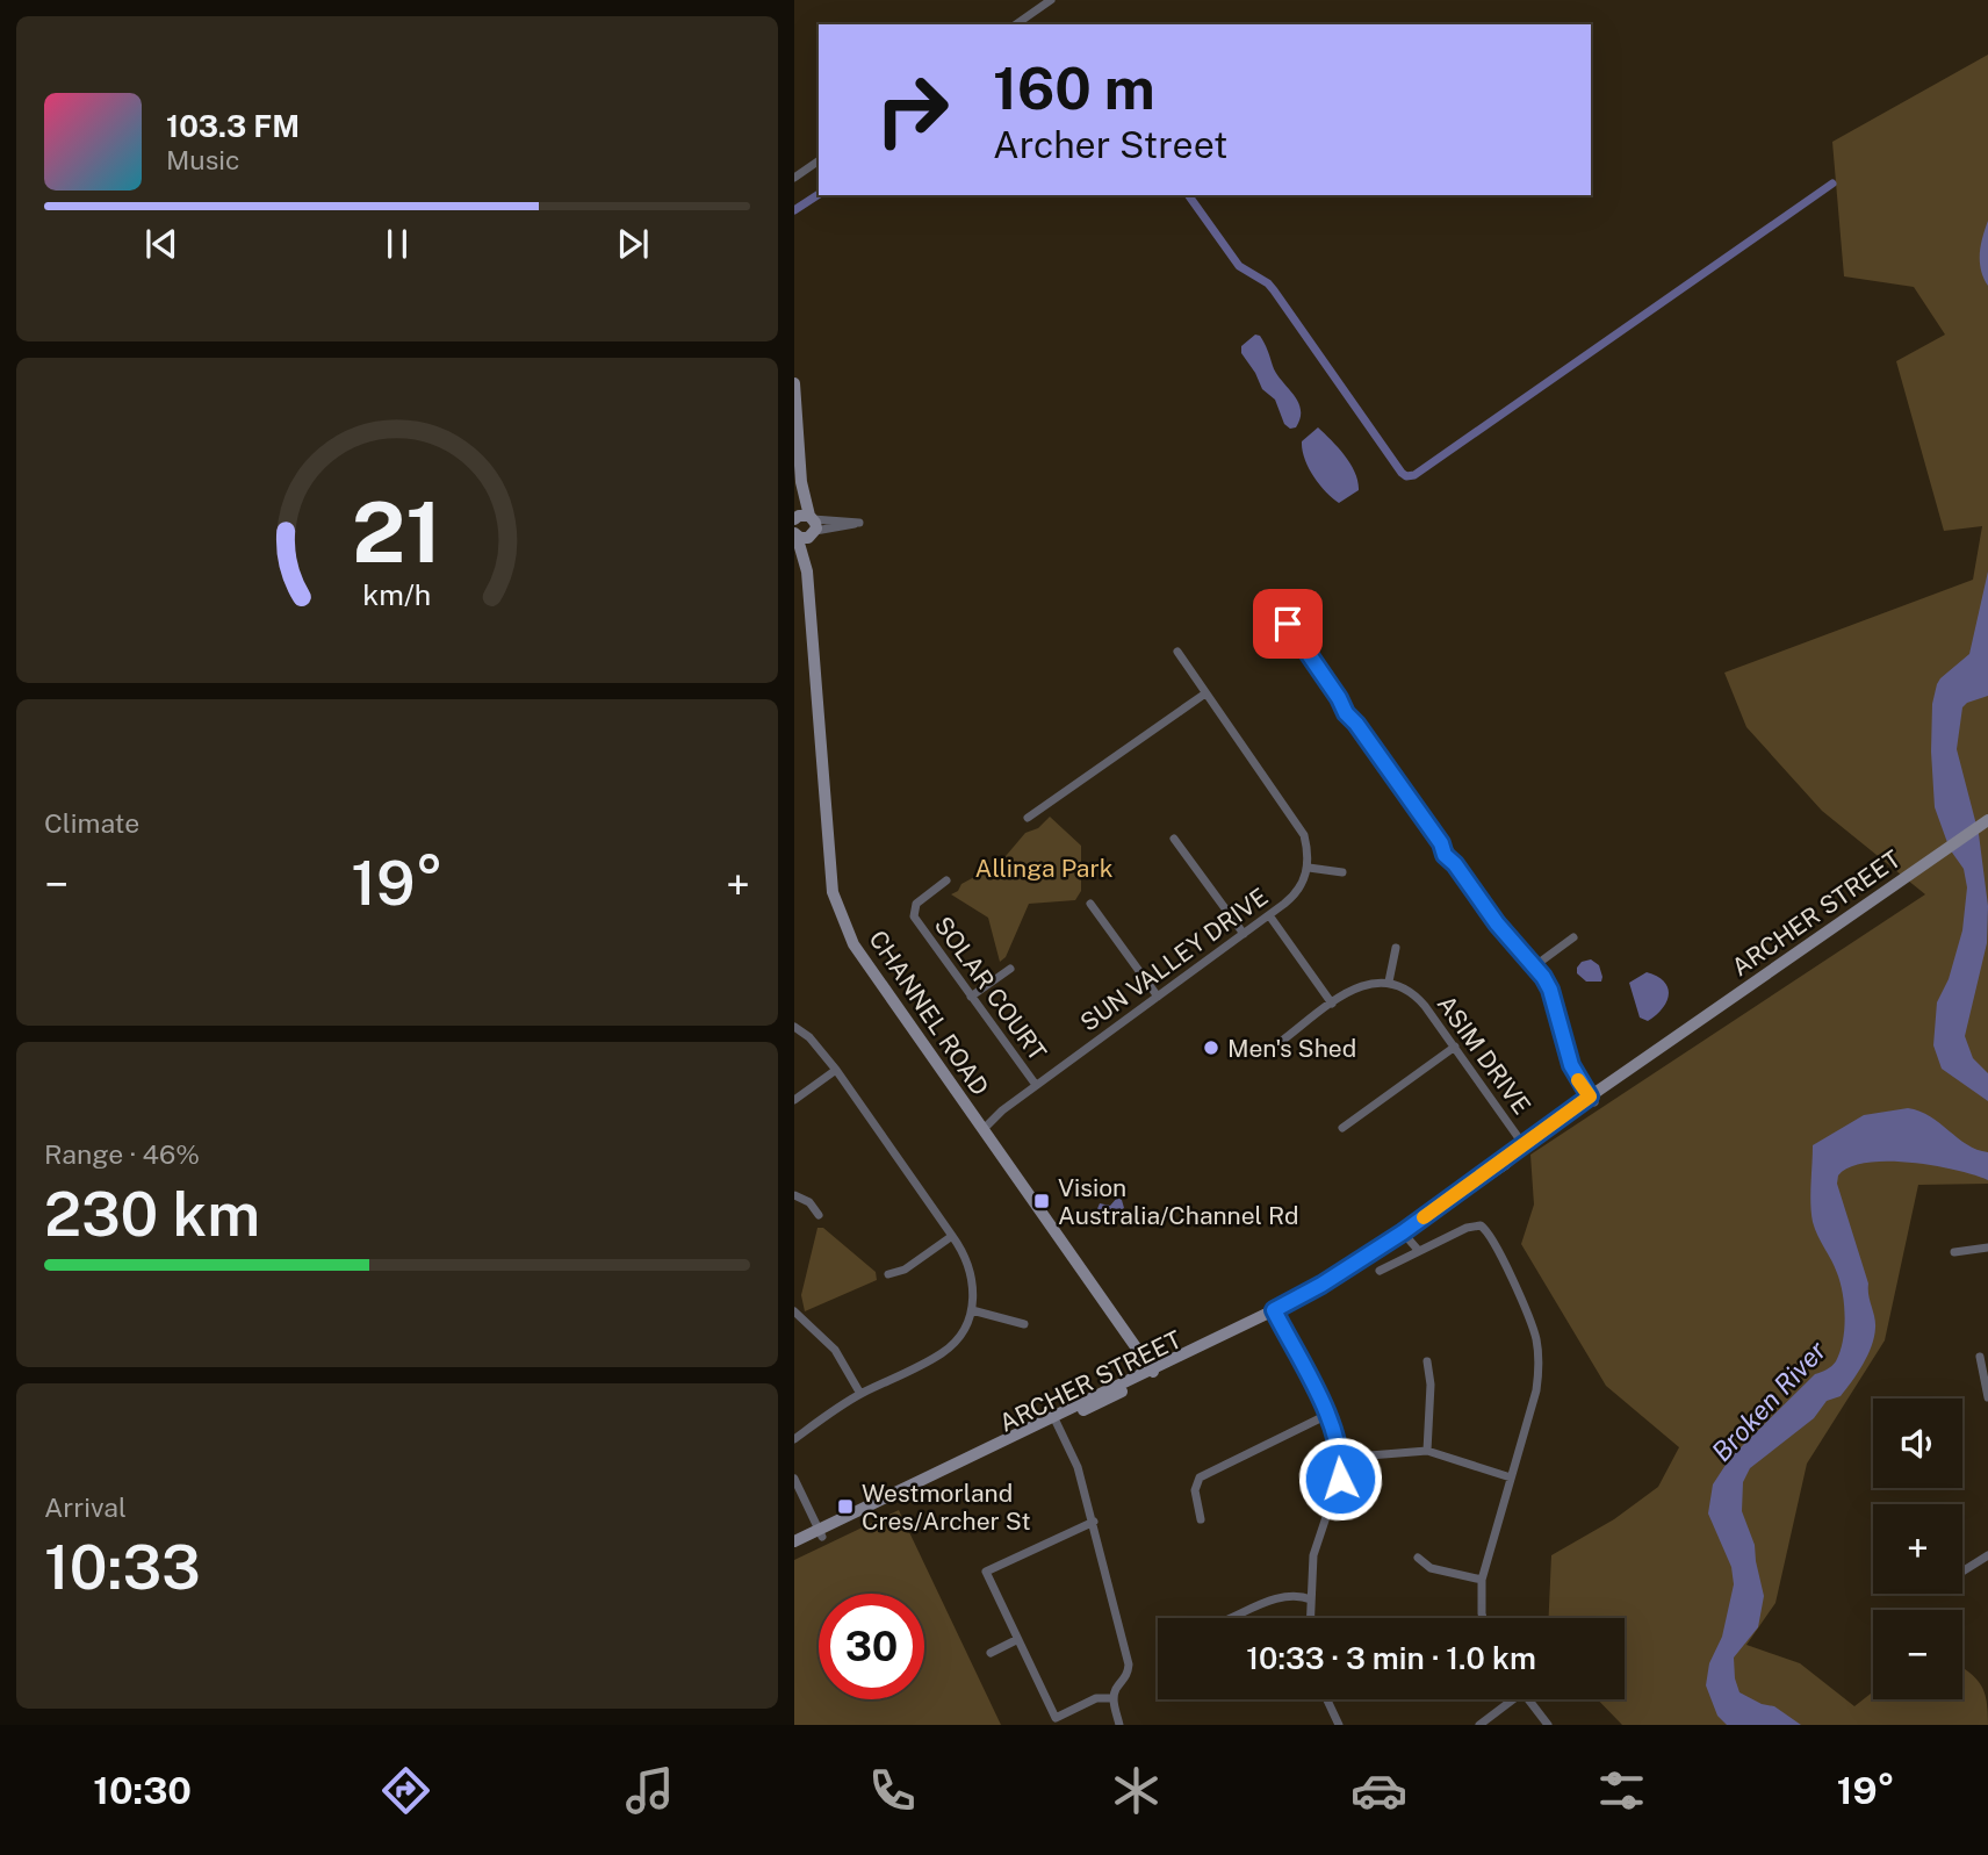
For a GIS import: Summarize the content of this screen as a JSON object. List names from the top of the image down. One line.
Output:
{"streets":{"main road":["ARCHER STREET","CHANNEL ROAD"],"street":["SUN VALLEY DRIVE","SOLAR COURT","ASIM DRIVE"]},"crossings":[["ARCHER STREET","CHANNEL ROAD"],["ARCHER STREET","ASIM DRIVE"],["SUN VALLEY DRIVE","SOLAR COURT"],["SUN VALLEY DRIVE","CHANNEL ROAD"]],"water":["Broken River"],"parks":["Allinga Park"],"places":{"other":["Men's Shed"],"transit":["Vision Australia/Channel Rd","Westmorland Cres/Archer St"]},"page":{"turn":["160 m","Archer Street"],"song":["103.3 FM","Music"],"tile":["Climate",["Range · 46%","230 km"],["Arrival","10:33"]],"heat":["−","19°","+"],"map_buttons":["+","−"],"limit":"30","trip":"10:33 · 3 min · 1.0 km","tabs":["10:30","19°"],"gauge":["21","km/h"]}}
